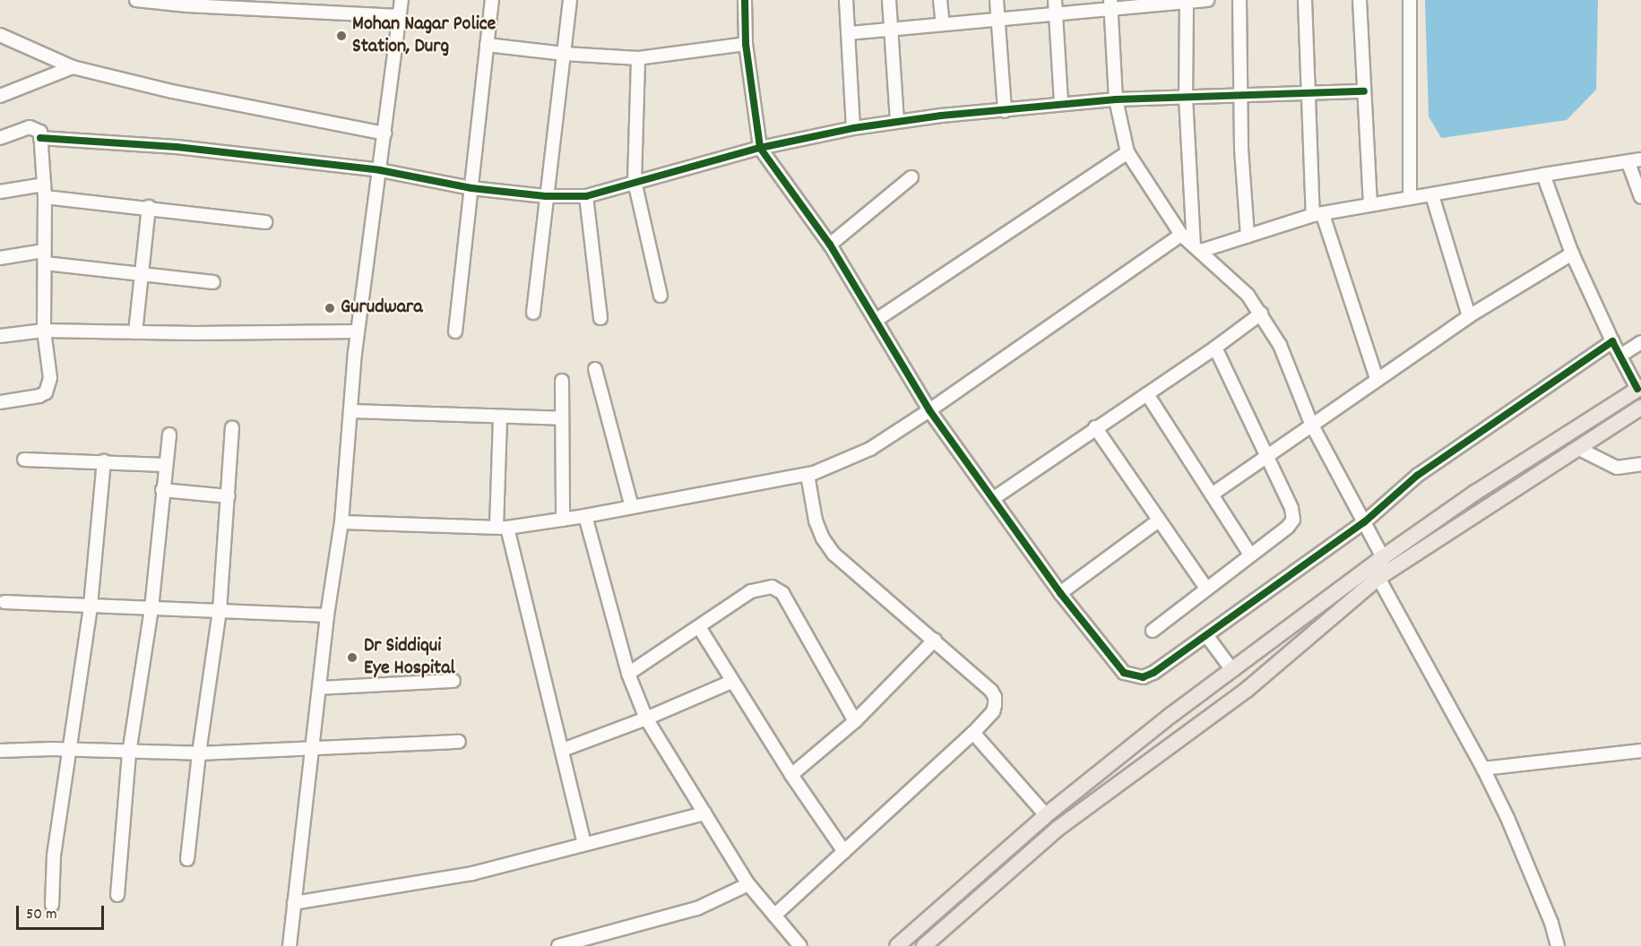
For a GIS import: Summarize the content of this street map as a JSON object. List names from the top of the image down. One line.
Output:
{"places":["Mohan Nagar Police Station, Durg","Gurudwara","Dr Siddiqui Eye Hospital"],"scale_bar":"50 m"}
